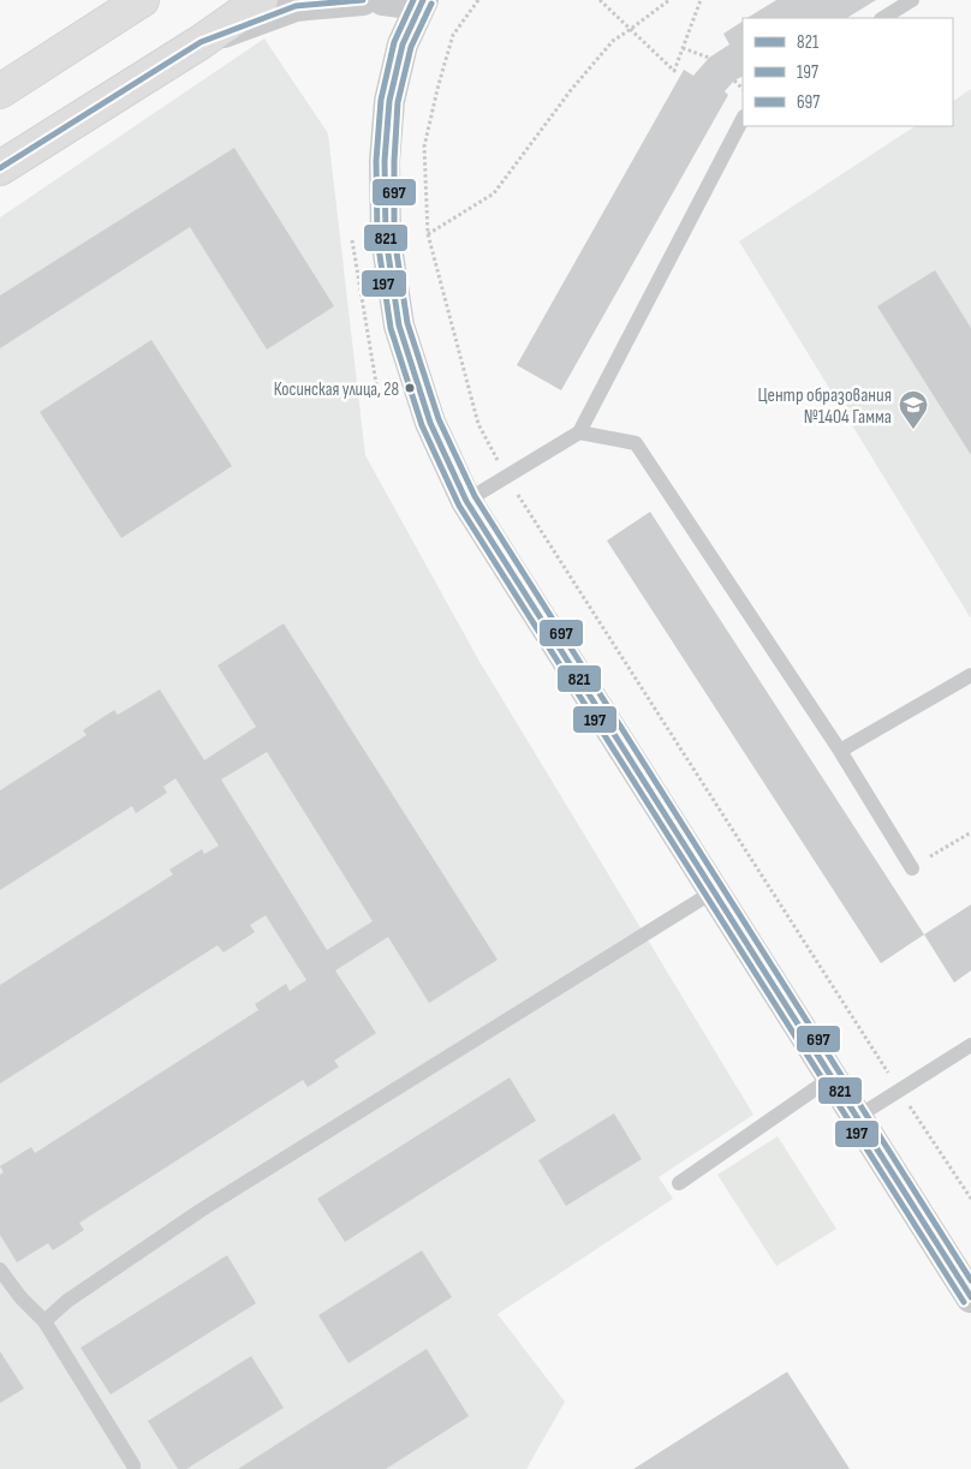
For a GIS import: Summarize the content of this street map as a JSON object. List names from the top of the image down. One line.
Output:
{"places":{"other":["Косинская улица, 28"],"school or university":["Центр образования №1404 Гамма"]},"lines":["transit line 821","transit line 197","transit line 697"],"legend":["821","197","697"]}
